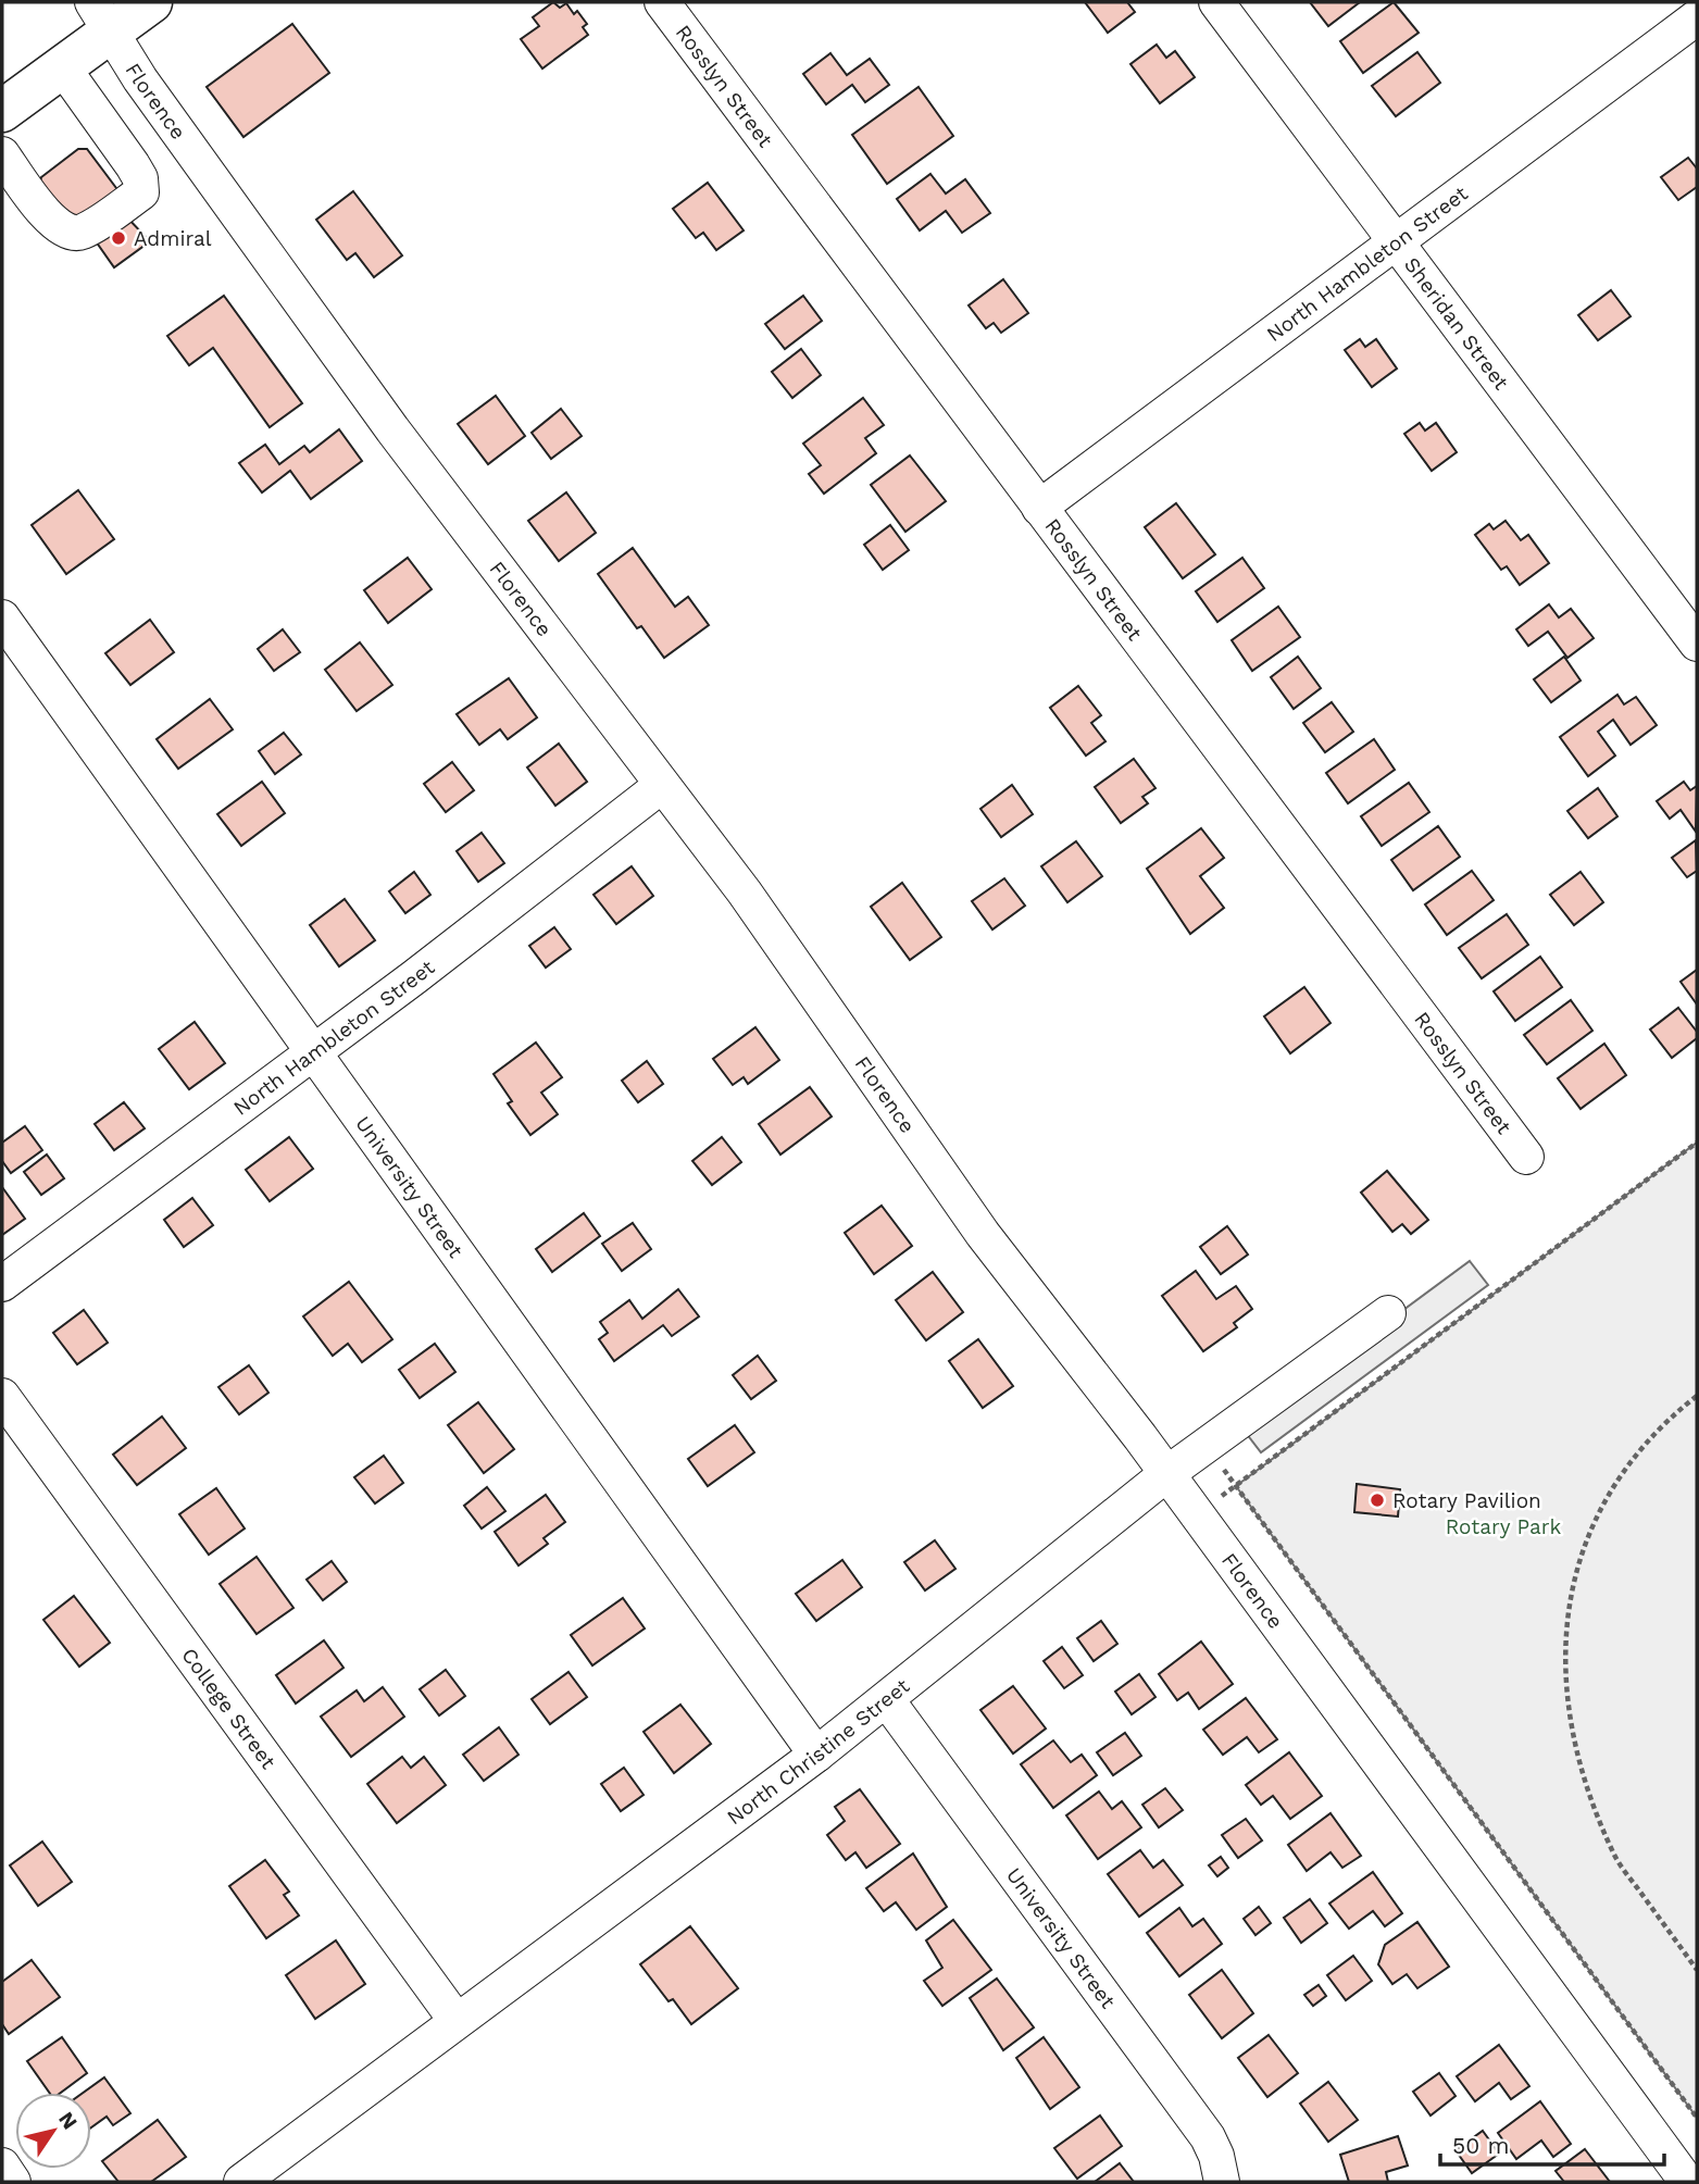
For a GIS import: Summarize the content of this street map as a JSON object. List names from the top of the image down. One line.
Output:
{"streets":{"street":["Rosslyn Street","Florence","North Hambleton Street","Sheridan Street","University Street","College Street","North Christine Street"]},"crossings":[["Rosslyn Street","North Hambleton Street"],["Florence","North Hambleton Street"],["Florence","North Christine Street"],["North Hambleton Street","Sheridan Street"],["North Hambleton Street","University Street"],["University Street","North Christine Street"],["College Street","North Christine Street"]],"parks":["Rotary Park"],"places":["Admiral","Rotary Pavilion"],"scale_bar":"50 m","north":"top right"}
